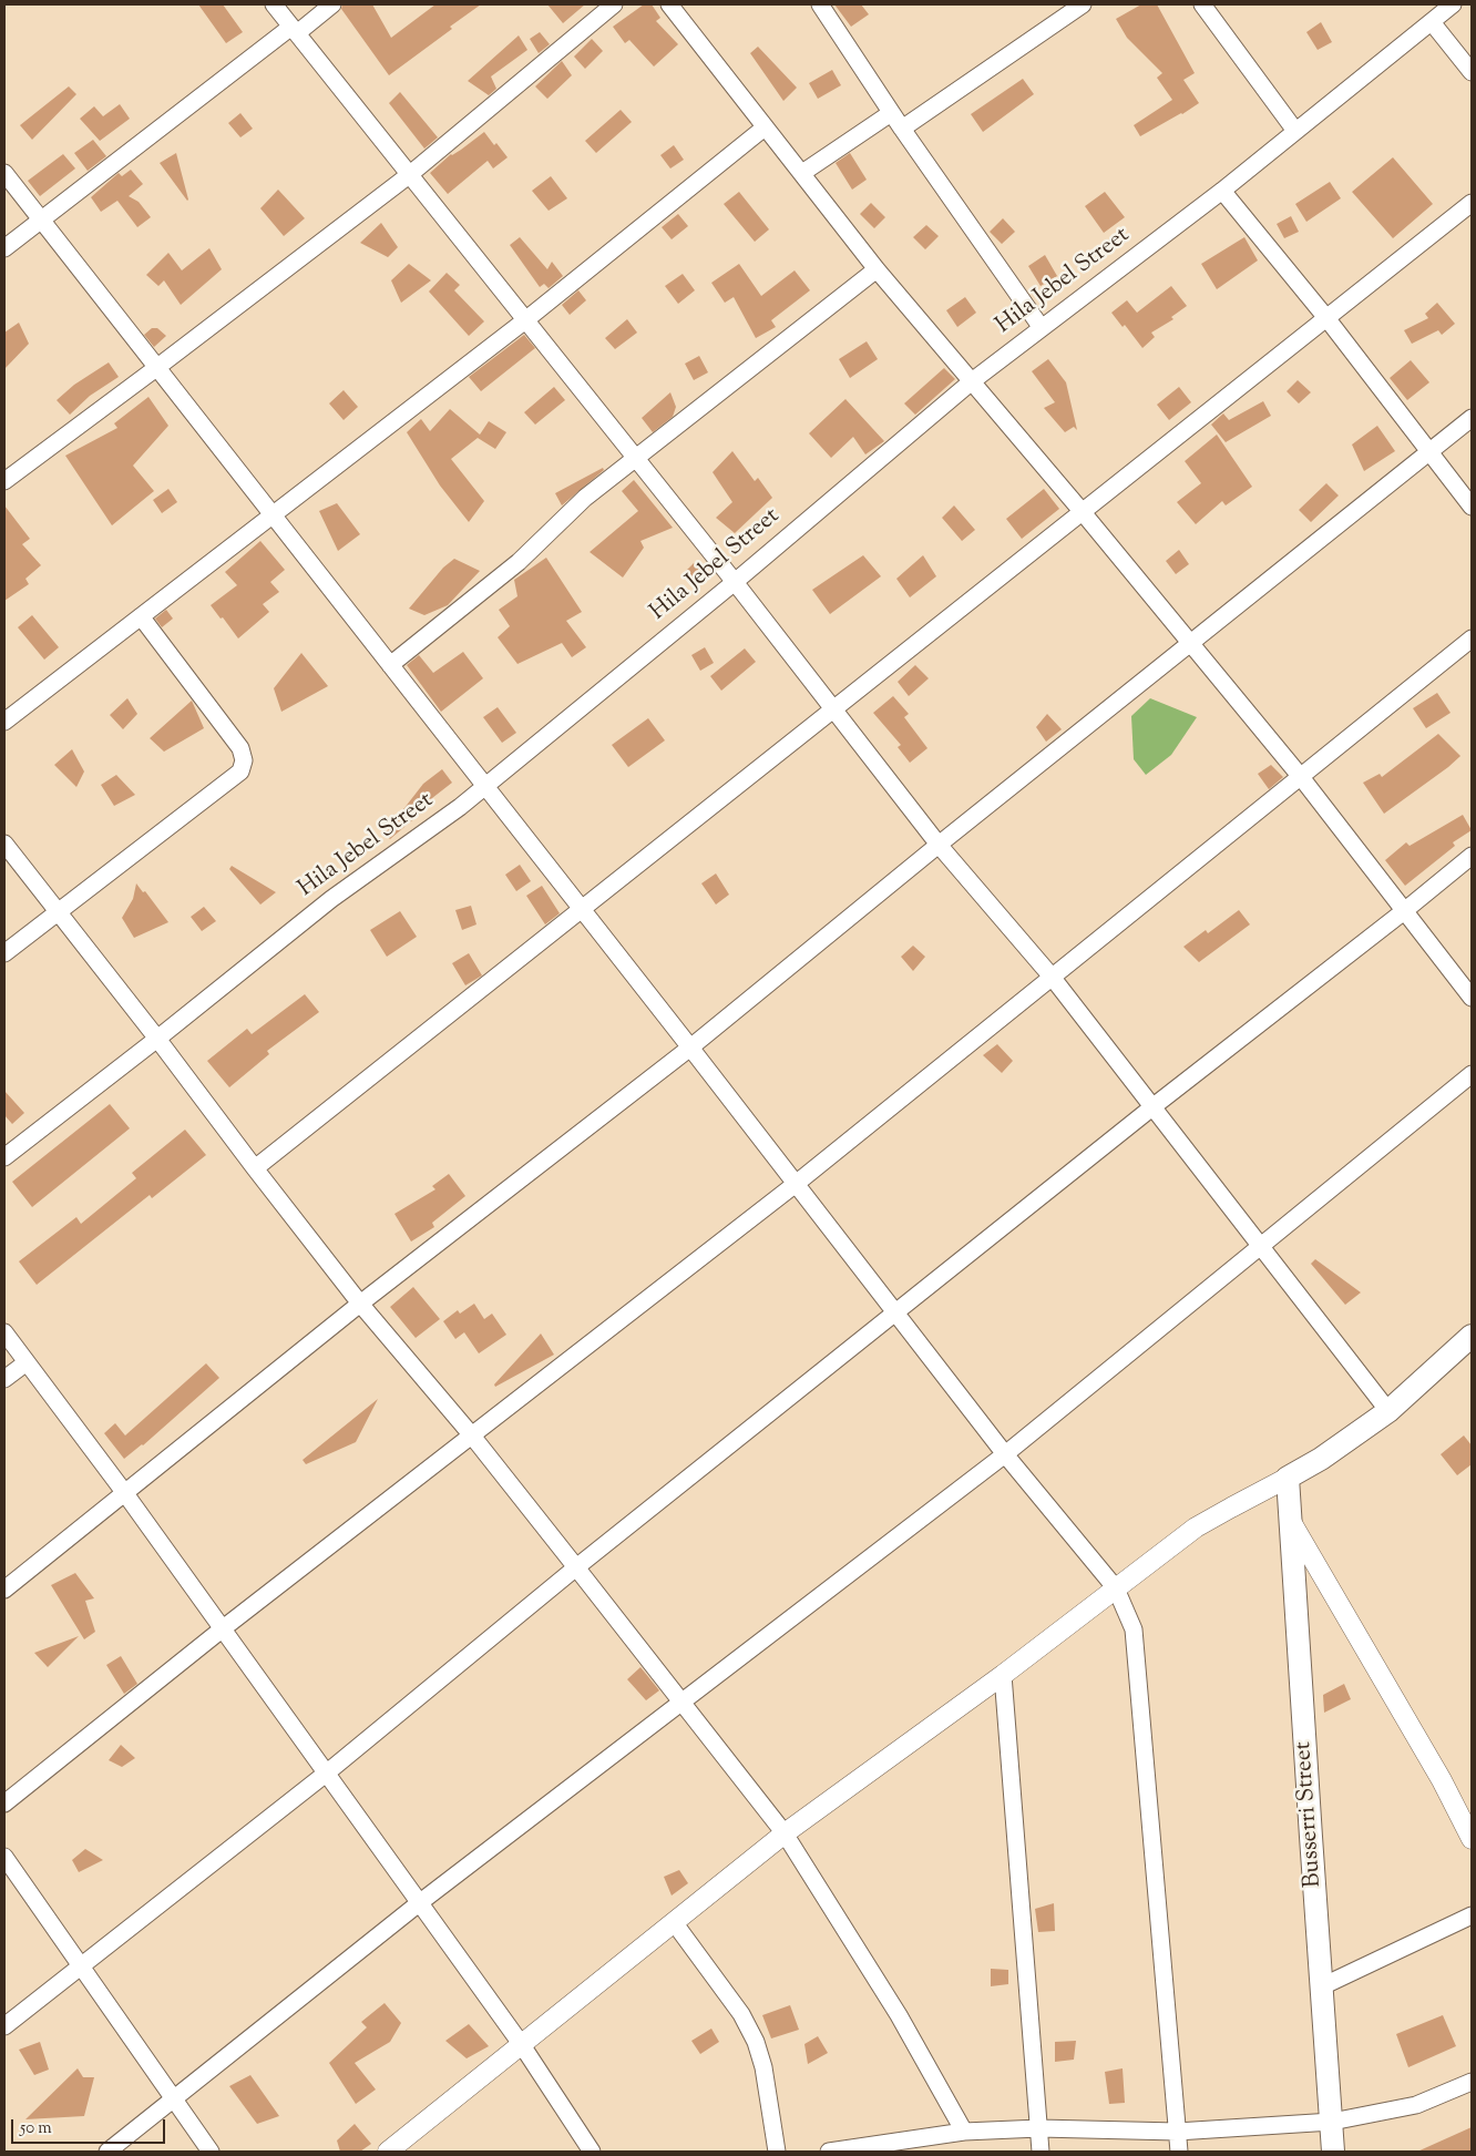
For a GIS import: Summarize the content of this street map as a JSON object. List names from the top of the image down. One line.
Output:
{"streets":{"main road":["Busserri Street"],"street":["Hila Jebel Street"]},"scale_bar":"50 m"}
